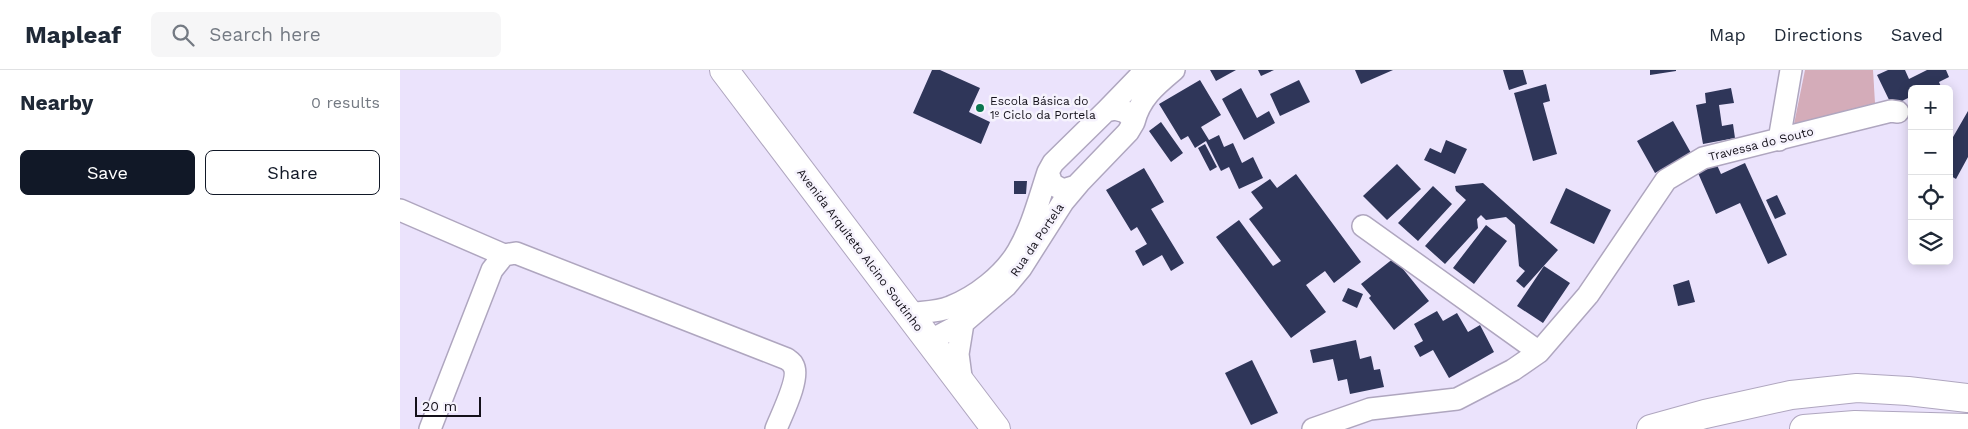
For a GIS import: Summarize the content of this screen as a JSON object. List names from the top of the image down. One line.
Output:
{"streets":{"main road":["Avenida Arquiteto Alcino Soutinho"],"street":["Travessa do Souto","Rua da Portela"]},"crossings":[["Rua da Portela","Avenida Arquiteto Alcino Soutinho"]],"places":["Escola Básica do 1º Ciclo da Portela"],"scale_bar":"20 m","page":{"header":"Mapleaf","search":"Search here","nav":["Map","Directions","Saved"],"heading":["Nearby","0 results"],"map_buttons":["+","−"],"buttons":["Save","Share"],"scale":"20 m"}}
